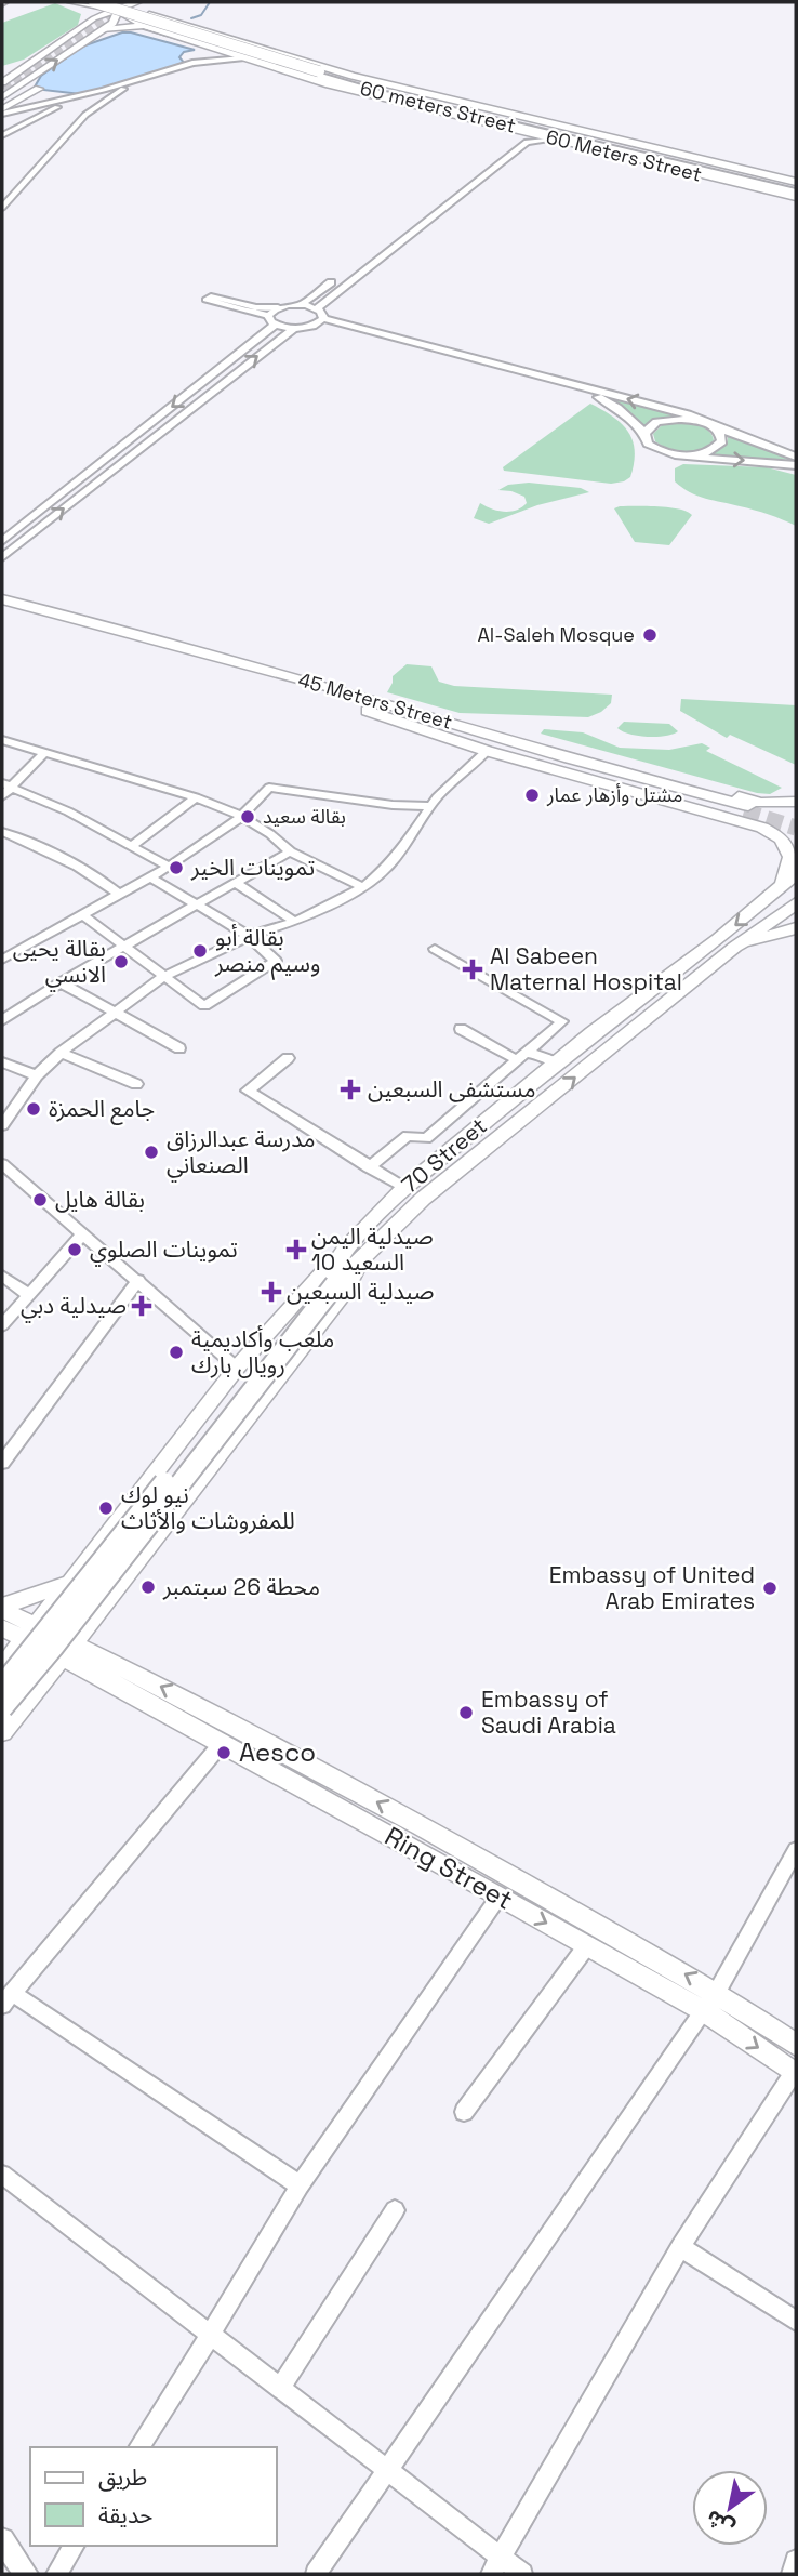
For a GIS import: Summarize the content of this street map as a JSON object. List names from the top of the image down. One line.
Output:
{"streets":{"highway":["60 meters Street"],"main road":["60 Meters Street","45 Meters Street","70 Street","Ring Street"]},"crossings":[["60 meters Street","60 Meters Street"]],"places":{"other":["Al-Saleh Mosque","مشتل وأزهار عمار","بقالة سعيد","تموينات الخير","بقالة أبو وسيم منصر","بقالة يحيى الانسي","جامع الحمزة","مدرسة عبدالرزاق الصنعاني","بقالة هايل","تموينات الصلوي","ملعب وأكاديمية رويال بارك","نيو لوك للمفروشات والأثاث","محطة 26 سبتمبر","Embassy of United Arab Emirates","Embassy of Saudi Arabia","Aesco"],"health":["Al Sabeen Maternal Hospital","مستشفى السبعين","صيدلية اليمن السعيد 10","صيدلية السبعين","صيدلية دبي"]},"legend":["طريق","حديقة"],"north":"bottom left"}
